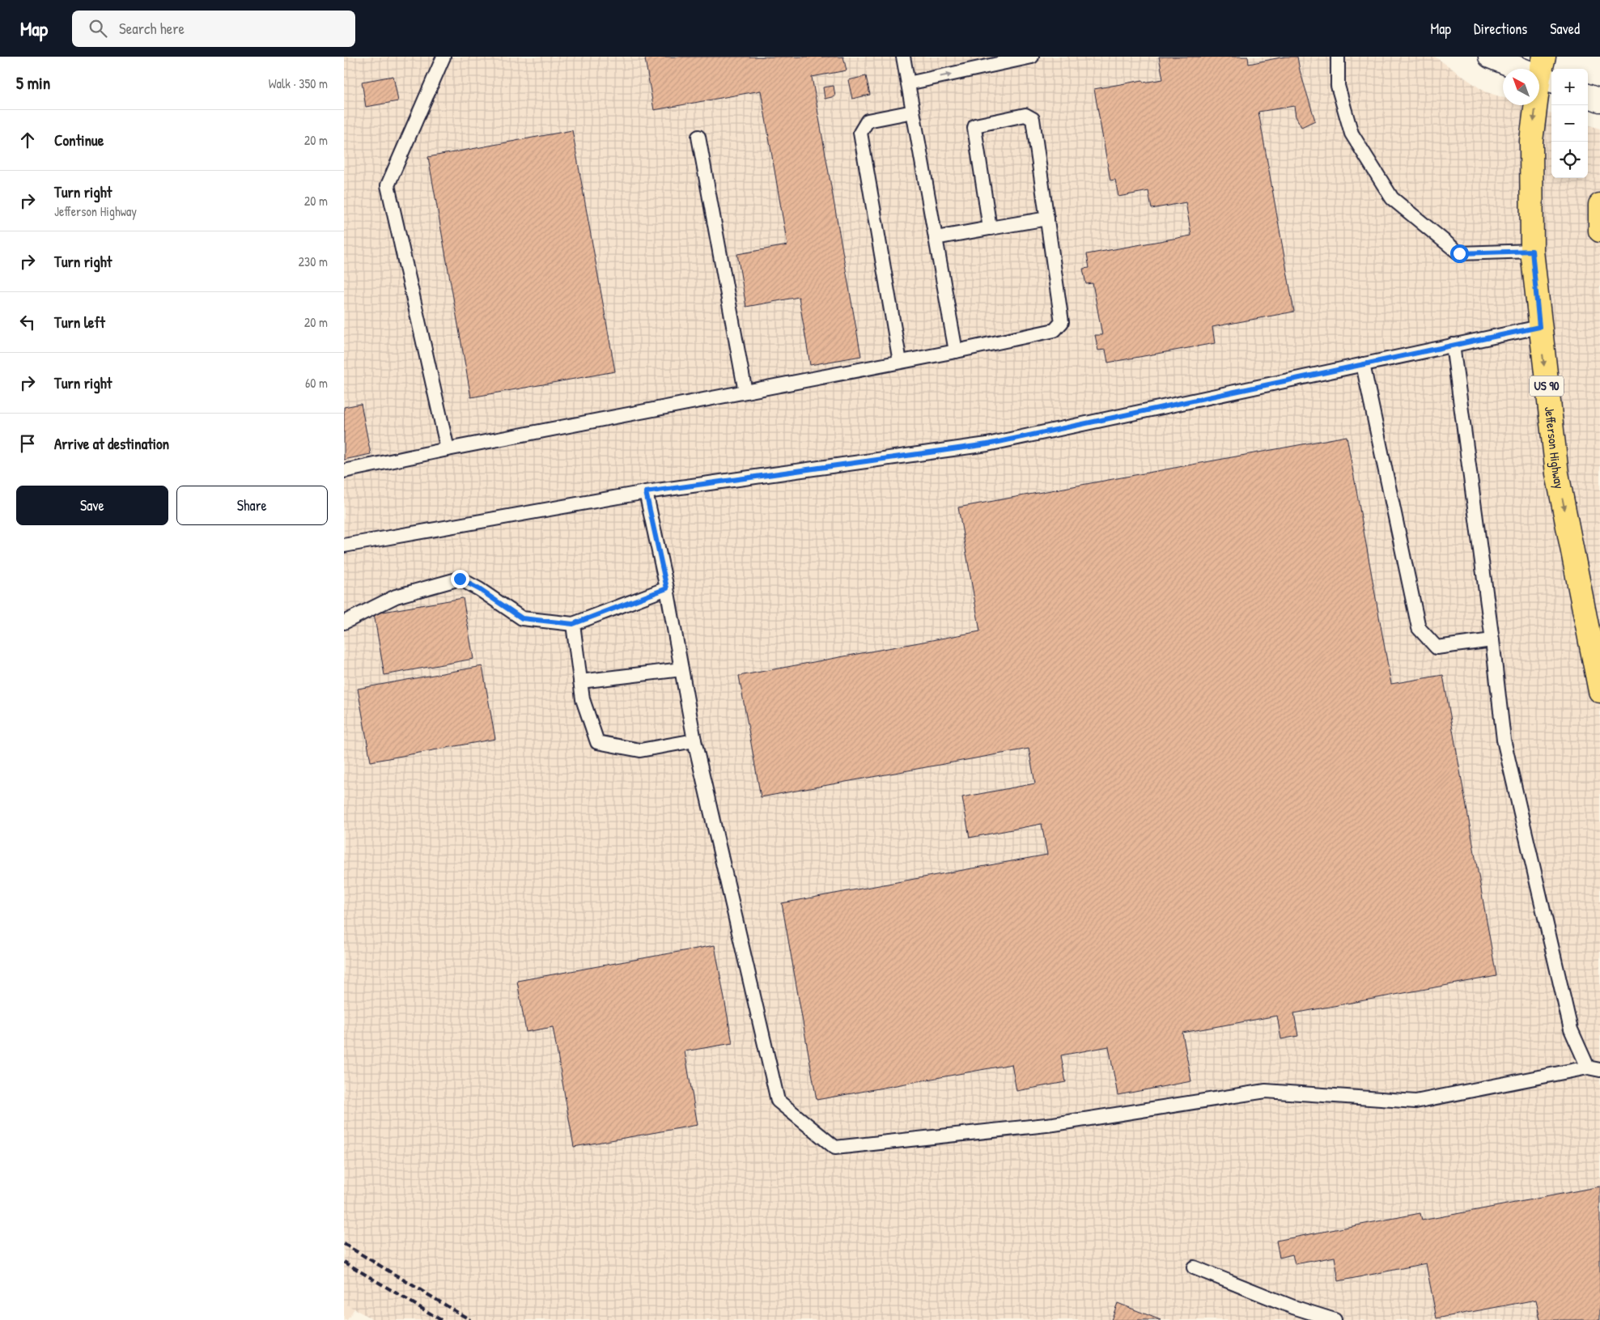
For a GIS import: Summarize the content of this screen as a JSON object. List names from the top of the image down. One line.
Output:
{"streets":{"main road":["US 90","Jefferson Highway"]},"one_way":["Jefferson Highway"],"north":"top left","page":{"header":"Map","search":"Search here","nav":["Map","Directions","Saved"],"heading":["5 min","Walk · 350 m"],"map_buttons":["+","−"],"list":[["Continue","20 m"],["Turn right","Jefferson Highway","20 m"],["Turn right","230 m"],["Turn left","20 m"],["Turn right","60 m"],"Arrive at destination"],"buttons":["Save","Share"]}}
